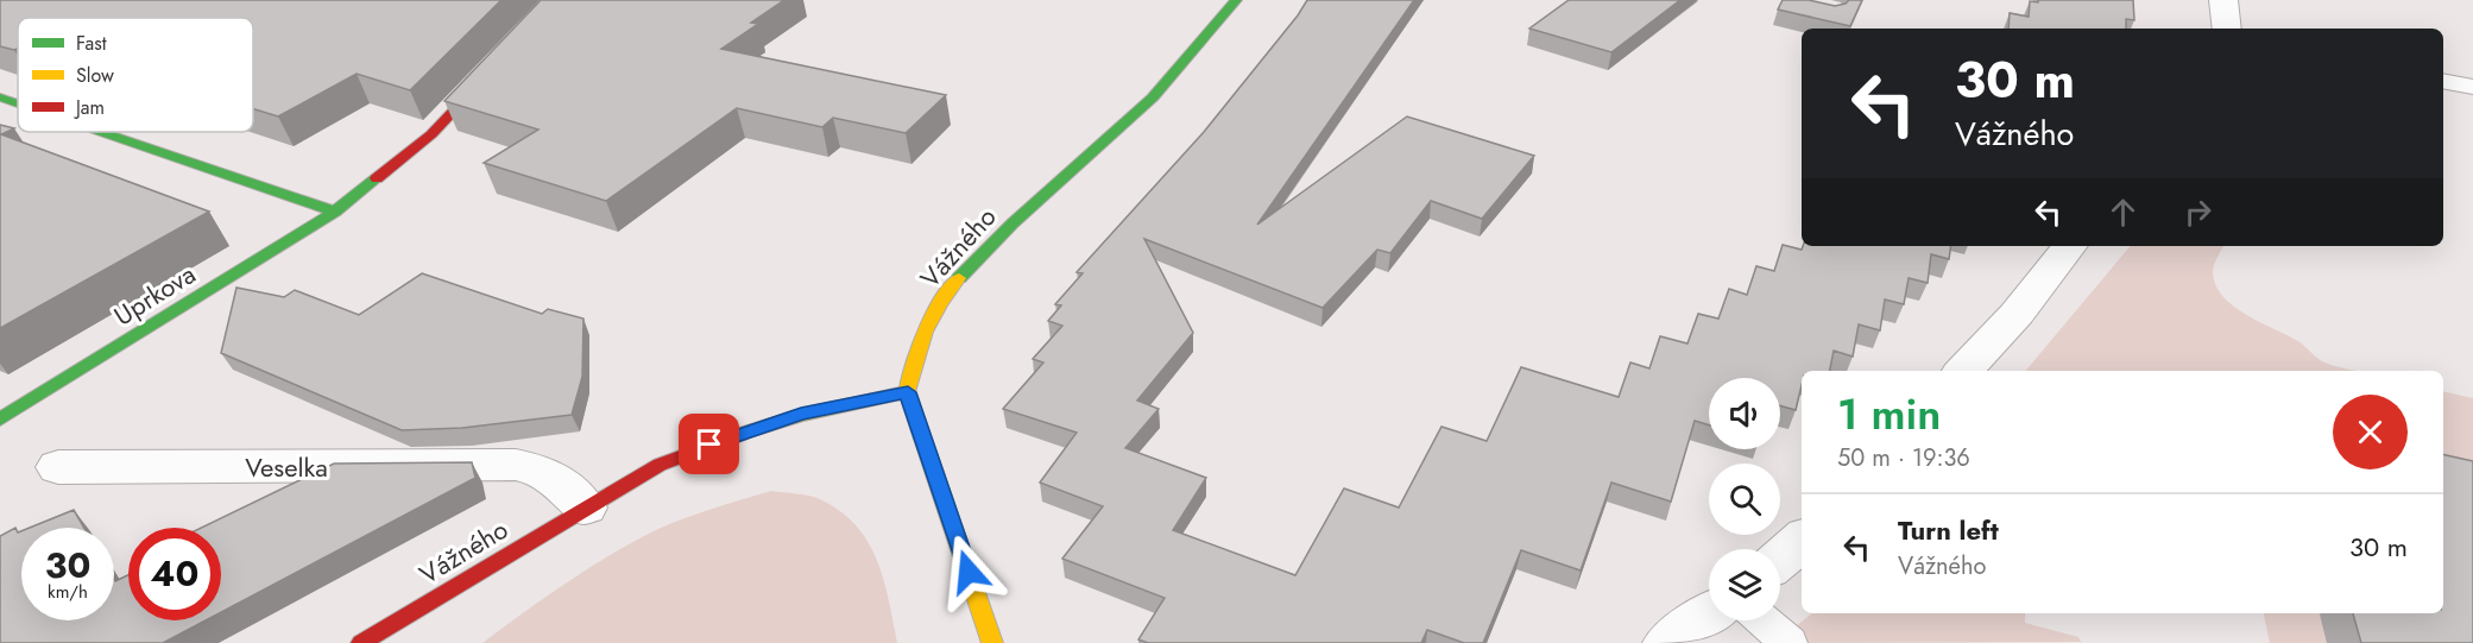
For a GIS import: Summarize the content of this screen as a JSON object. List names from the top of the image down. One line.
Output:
{"streets":{"street":["Vážného","Uprkova","Veselka"]},"crossings":[["Vážného","Veselka"]],"legend":["Fast","Slow","Jam"],"page":{"turn":["30 m","Vážného"],"heading":["1 min","50 m · 19:36"],"list":[{"name":"Turn left","note":"Vážného","value":"30 m"}],"speed":"30 km/h","limit":"40"}}
